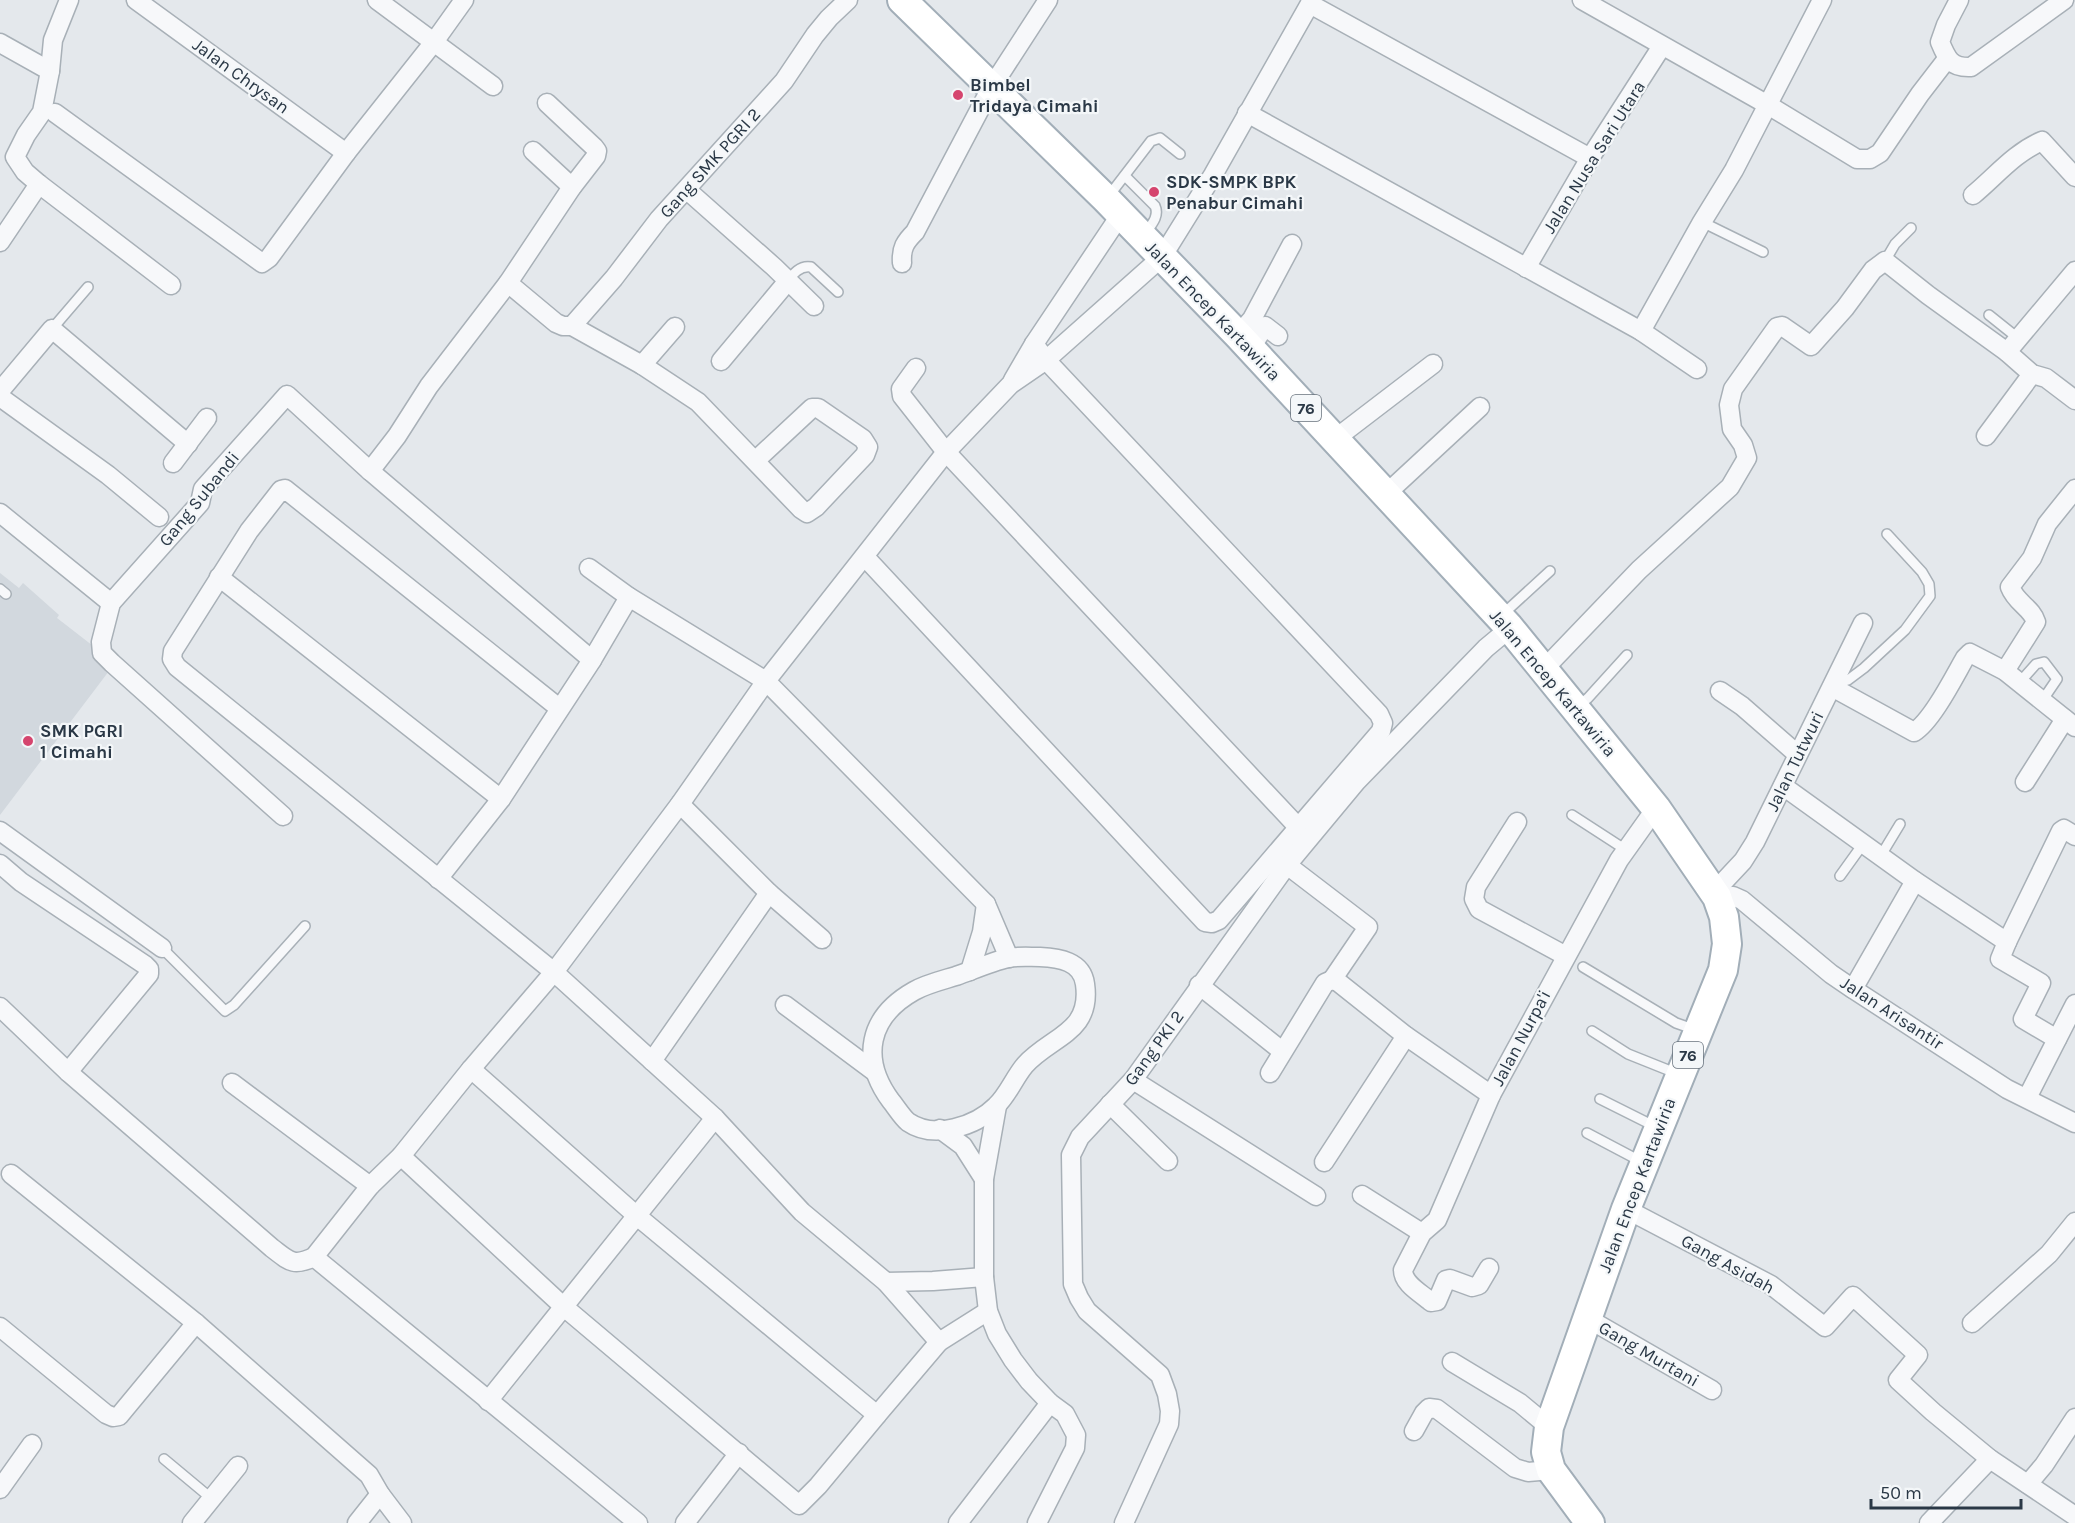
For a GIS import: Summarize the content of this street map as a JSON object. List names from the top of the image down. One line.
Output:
{"streets":{"main road":["Jalan Encep Kartawiria","76"],"street":["Jalan Chrysan","Jalan Nusa Sari Utara","Gang SMK PGRI 2","Gang Subandi","Jalan Tutwuri","Jalan Arisantir","Jalan Nurpa'i","Gang PKI 2","Gang Asidah","Gang Murtani"]},"crossings":[["Jalan Encep Kartawiria","Jalan Tutwuri"],["Jalan Encep Kartawiria","Jalan Arisantir"],["Jalan Encep Kartawiria","Jalan Nurpa'i"],["Jalan Encep Kartawiria","Gang PKI 2"],["Jalan Encep Kartawiria","Gang Asidah"],["Jalan Encep Kartawiria","Gang Murtani"],["Jalan Tutwuri","Jalan Arisantir"]],"places":["Bimbel Tridaya Cimahi","SDK-SMPK BPK Penabur Cimahi","SMK PGRI 1 Cimahi"],"scale_bar":"50 m"}
